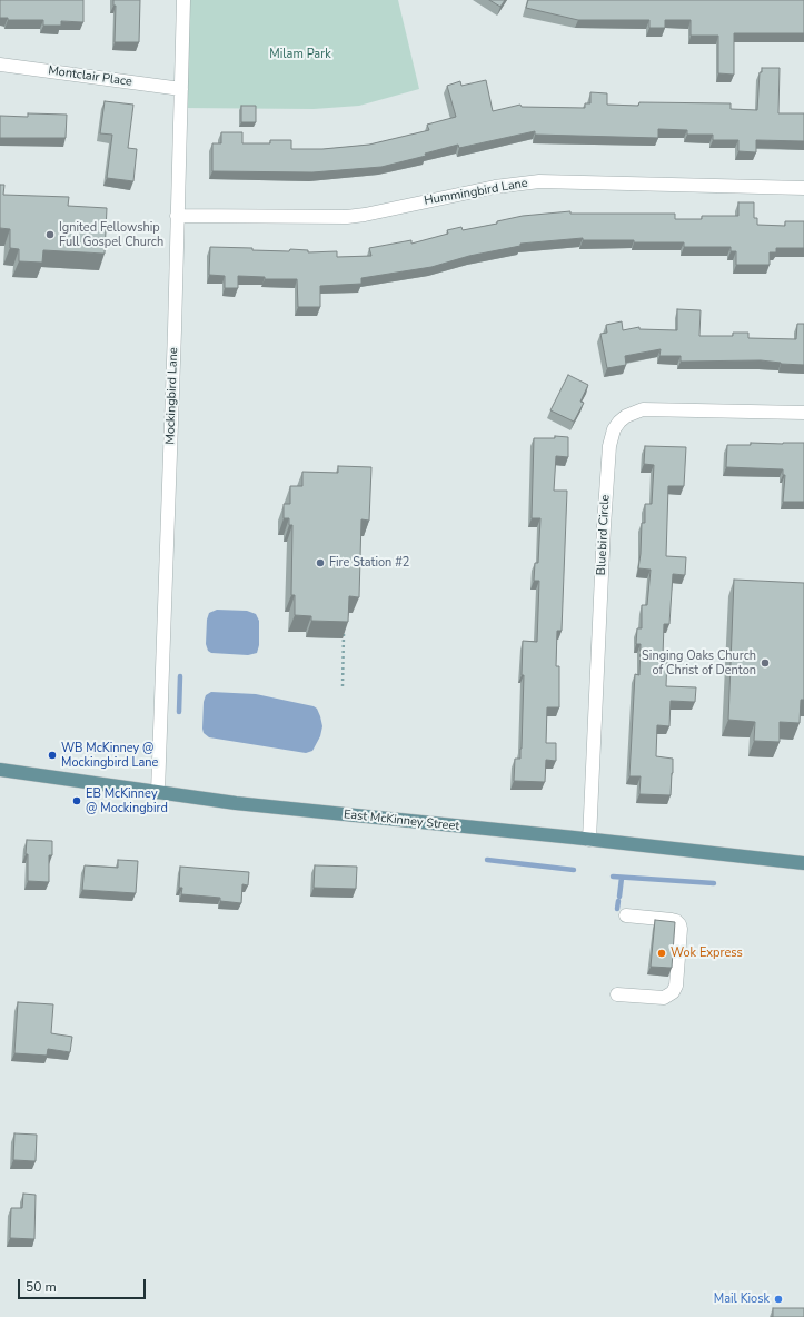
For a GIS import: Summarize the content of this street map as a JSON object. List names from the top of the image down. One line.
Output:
{"streets":{"main road":["East McKinney Street"],"street":["Montclair Place","Hummingbird Lane","Mockingbird Lane","Bluebird Circle"]},"crossings":[["Montclair Place","Mockingbird Lane"],["Hummingbird Lane","Mockingbird Lane"],["Mockingbird Lane","East McKinney Street"],["Bluebird Circle","East McKinney Street"]],"parks":["Milam Park"],"places":["Ignited Fellowship Full Gospel Church","Fire Station #2","Singing Oaks Church of Christ of Denton","WB McKinney @ Mockingbird Lane","EB McKinney @ Mockingbird","Wok Express","Mail Kiosk"],"scale_bar":"50 m"}
